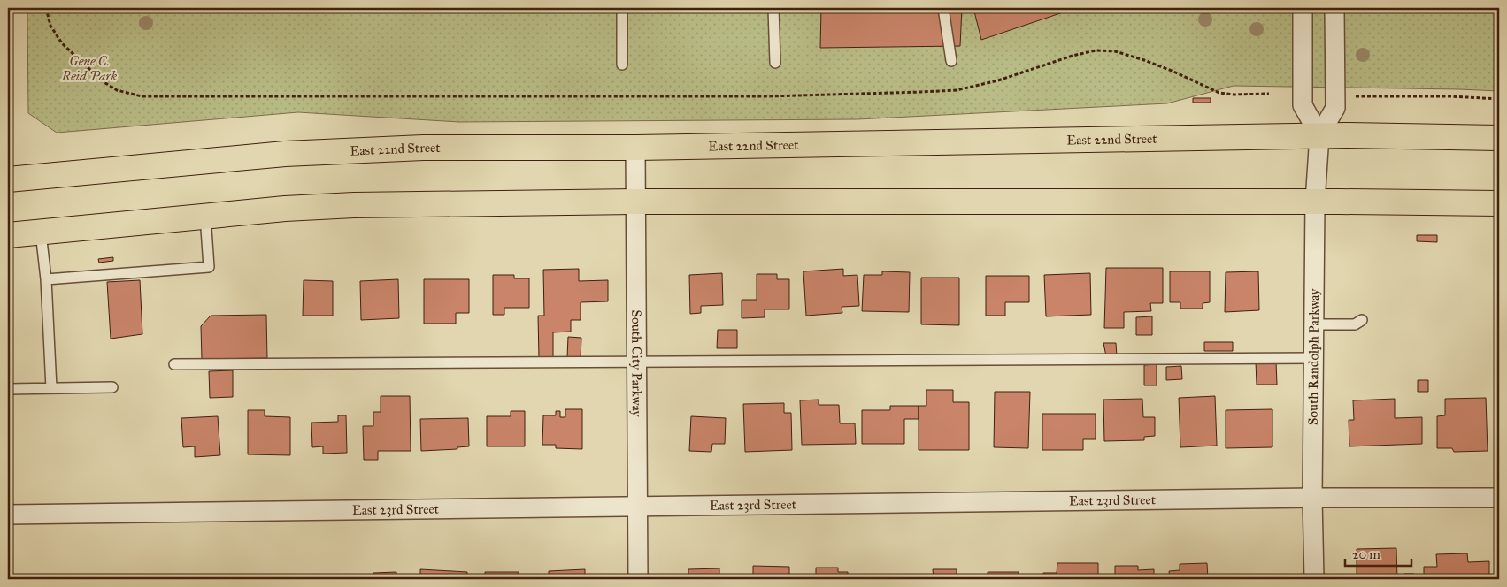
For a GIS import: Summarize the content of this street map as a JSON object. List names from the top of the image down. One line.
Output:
{"streets":{"main road":["East 22nd Street"],"street":["South Randolph Parkway","South City Parkway","East 23rd Street"]},"crossings":[["East 22nd Street","South Randolph Parkway"],["East 22nd Street","South City Parkway"],["South Randolph Parkway","East 23rd Street"],["South City Parkway","East 23rd Street"]],"parks":["Gene C. Reid Park"],"scale_bar":"20 m"}
